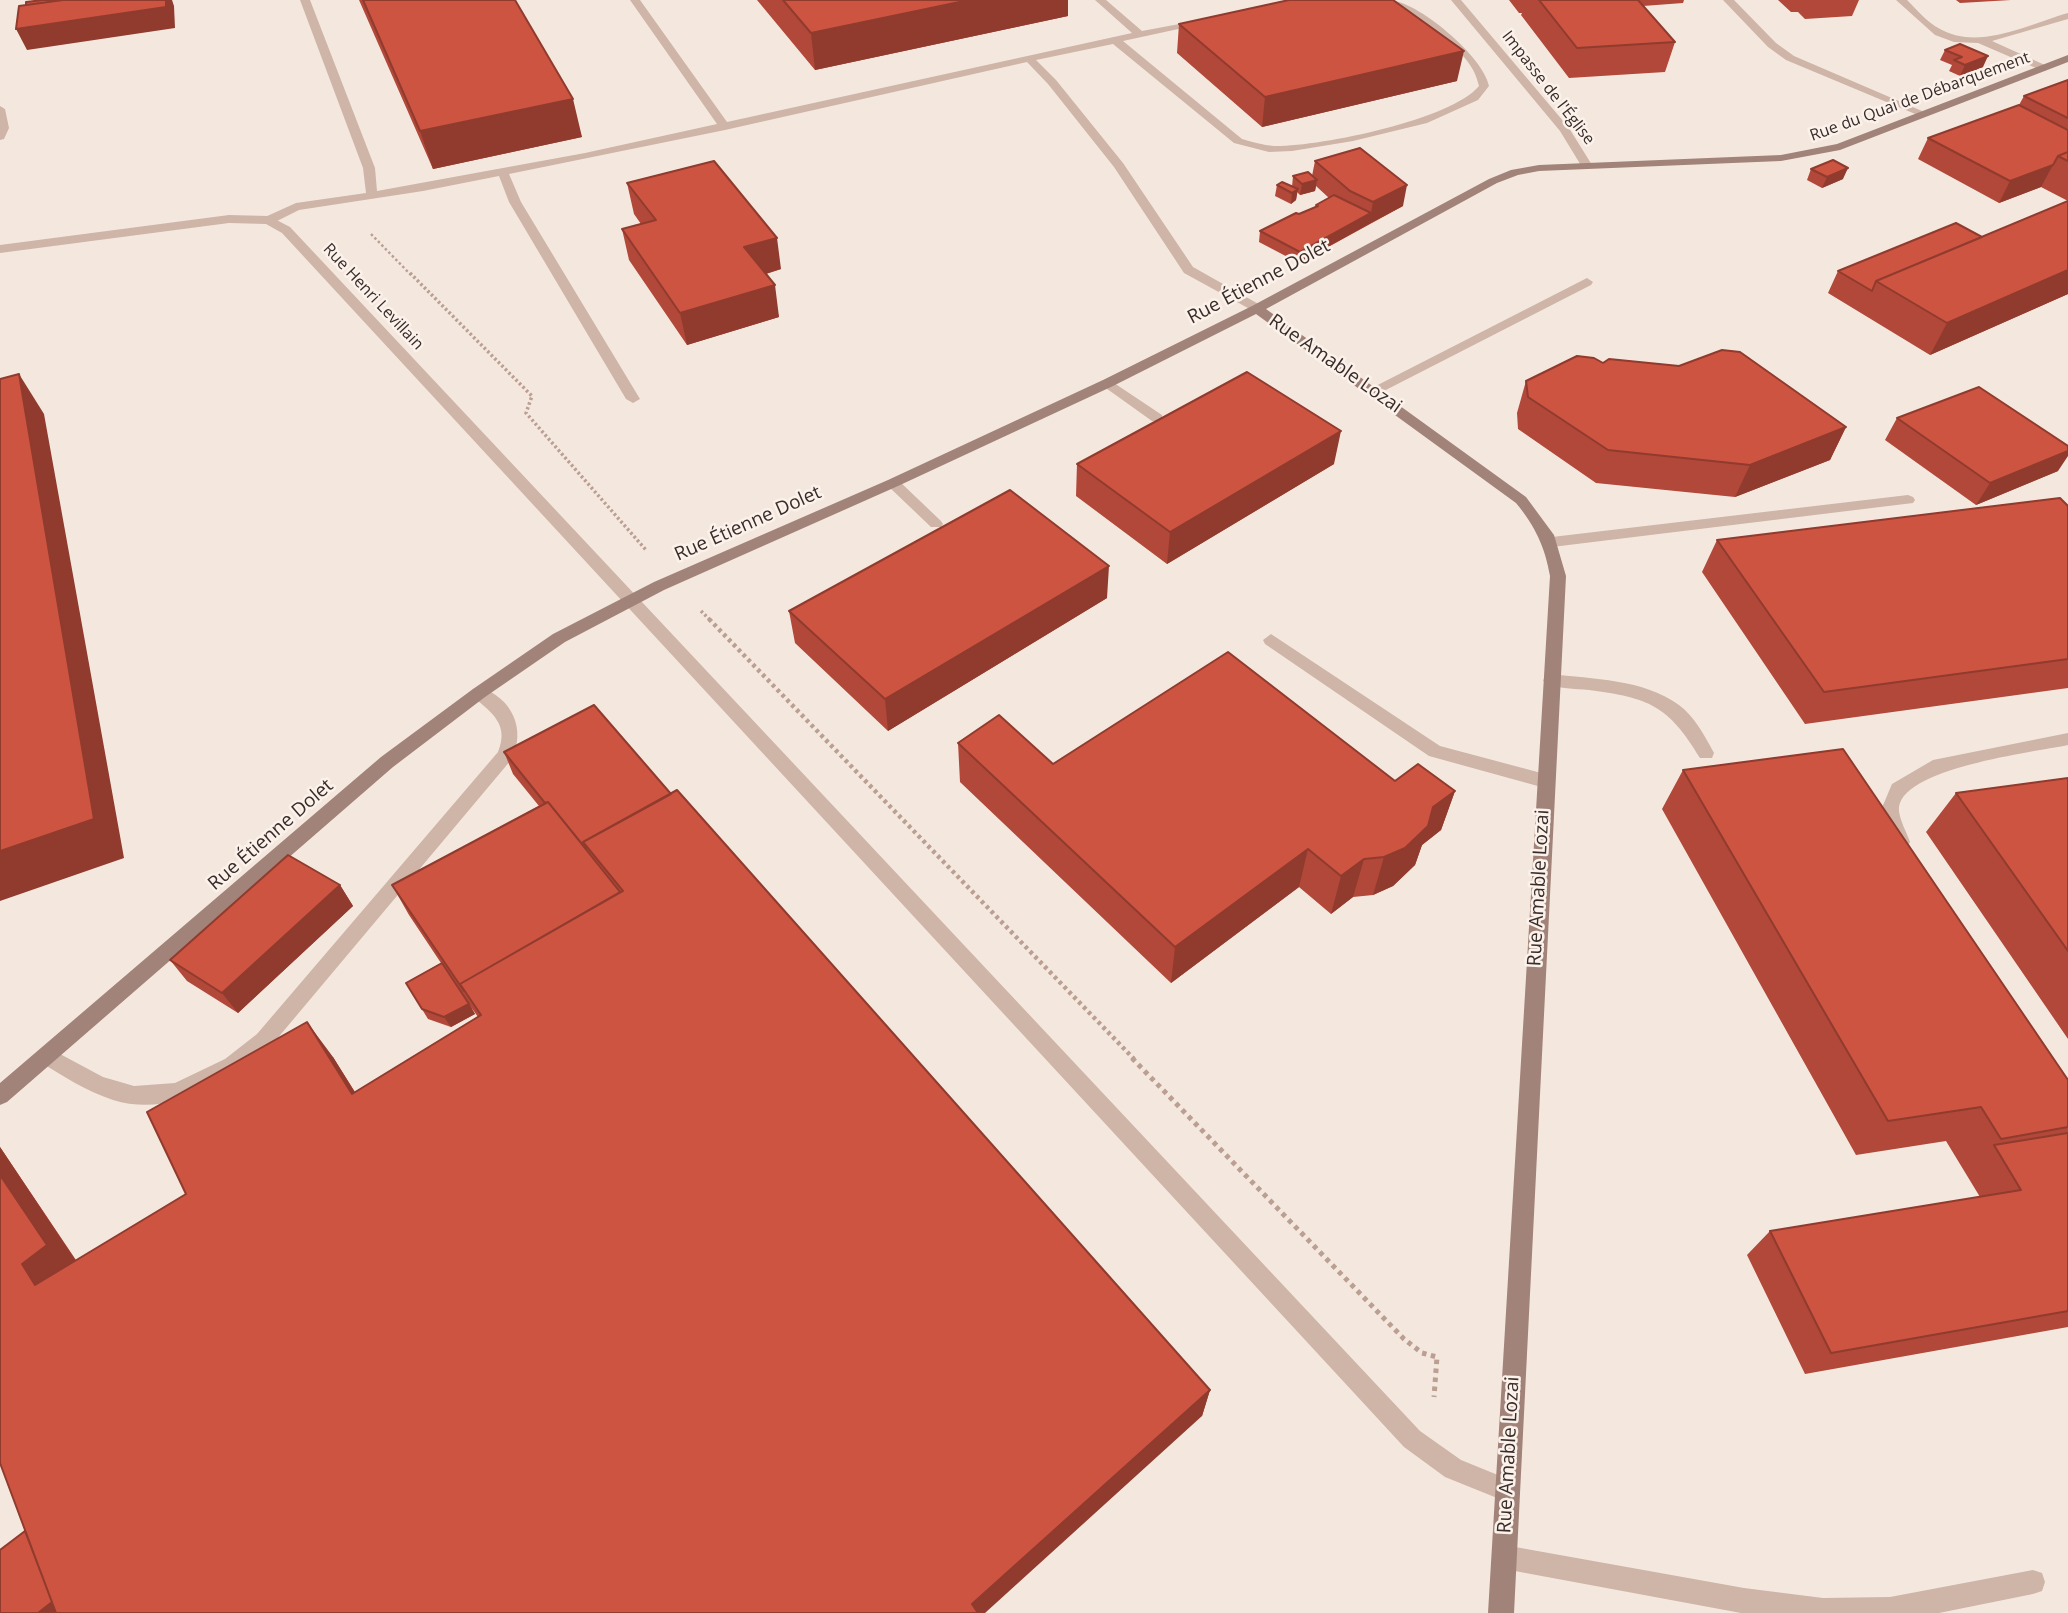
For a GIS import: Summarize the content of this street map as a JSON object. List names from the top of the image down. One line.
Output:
{"streets":{"street":["Impasse de l'Église","Rue du Quai de Débarquement","Rue Étienne Dolet","Rue Henri Levillain","Rue Amable Lozai"]},"crossings":[["Impasse de l'Église","Rue Étienne Dolet"],["Rue du Quai de Débarquement","Rue Étienne Dolet"],["Rue Étienne Dolet","Rue Henri Levillain"],["Rue Étienne Dolet","Rue Amable Lozai"],["Rue Henri Levillain","Rue Amable Lozai"]]}
